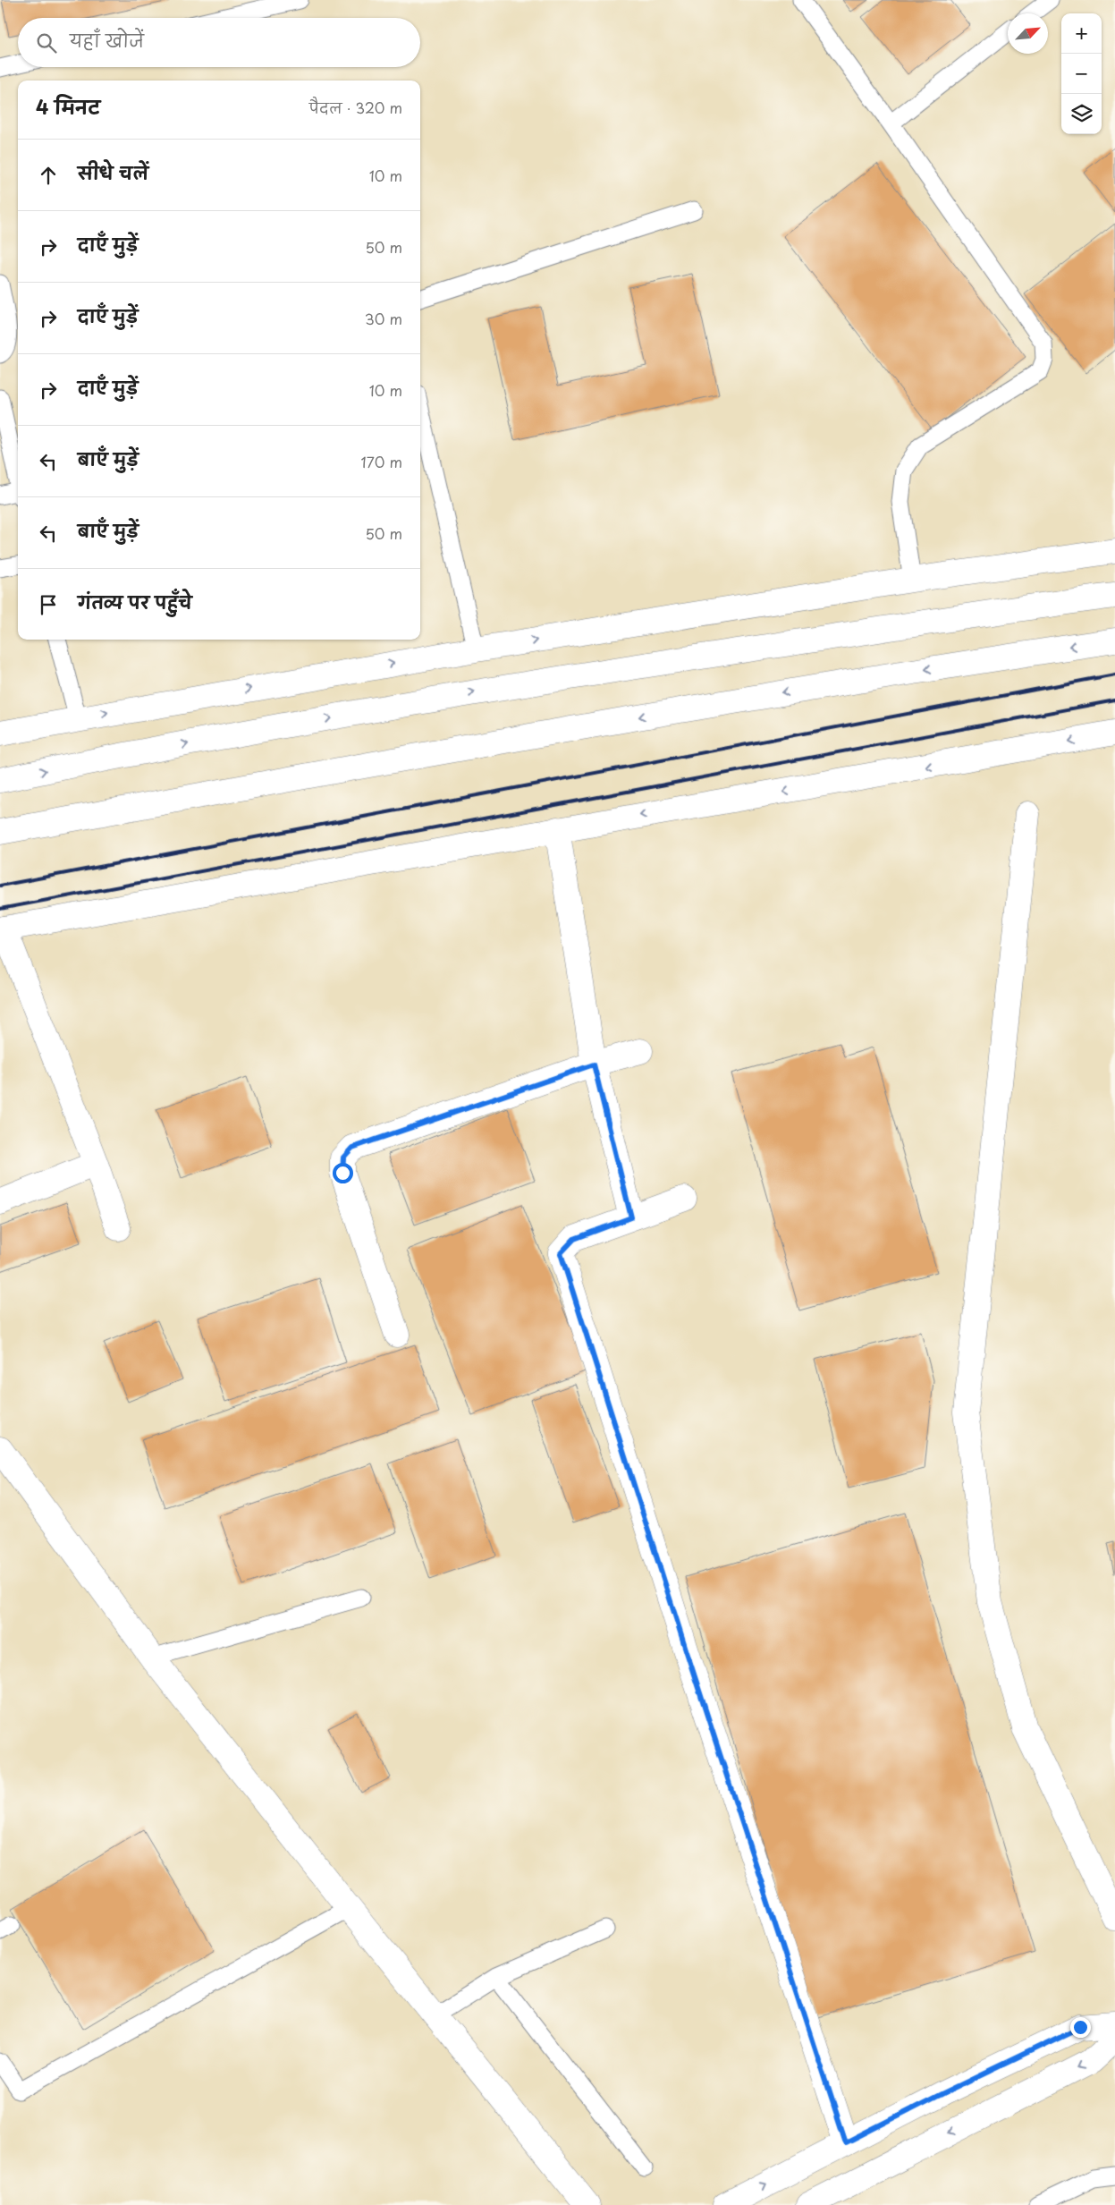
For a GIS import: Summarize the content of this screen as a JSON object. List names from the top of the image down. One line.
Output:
{"north":"top right","page":{"map_buttons":["+","−"],"search":"यहाँ खोजें","heading":["4 मिनट","पैदल · 320 m"],"list":[["सीधे चलें","10 m"],["दाएँ मुड़ें","50 m"],["दाएँ मुड़ें","30 m"],["दाएँ मुड़ें","10 m"],["बाएँ मुड़ें","170 m"],["बाएँ मुड़ें","50 m"],"गंतव्य पर पहुँचे"]}}
